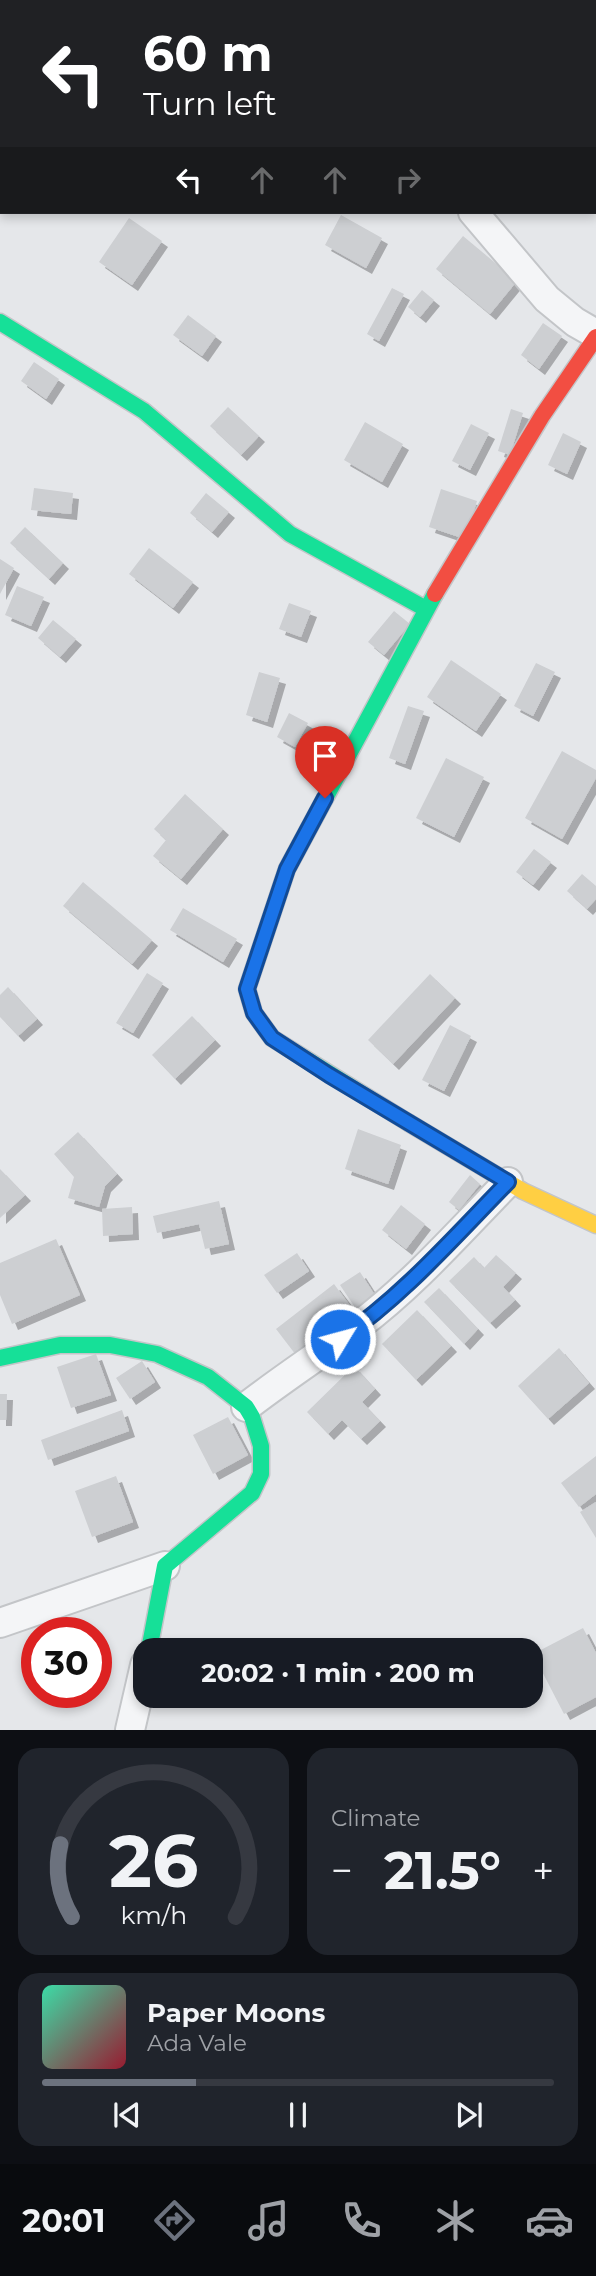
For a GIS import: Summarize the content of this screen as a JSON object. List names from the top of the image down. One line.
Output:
{"page":{"turn":["60 m","Turn left"],"limit":"30","trip":"20:02 · 1 min · 200 m","tile":"Climate","heat":["−","21.5°","+"],"song":["Paper Moons","Ada Vale"],"tabs":"20:01","gauge":["26","km/h"]}}
